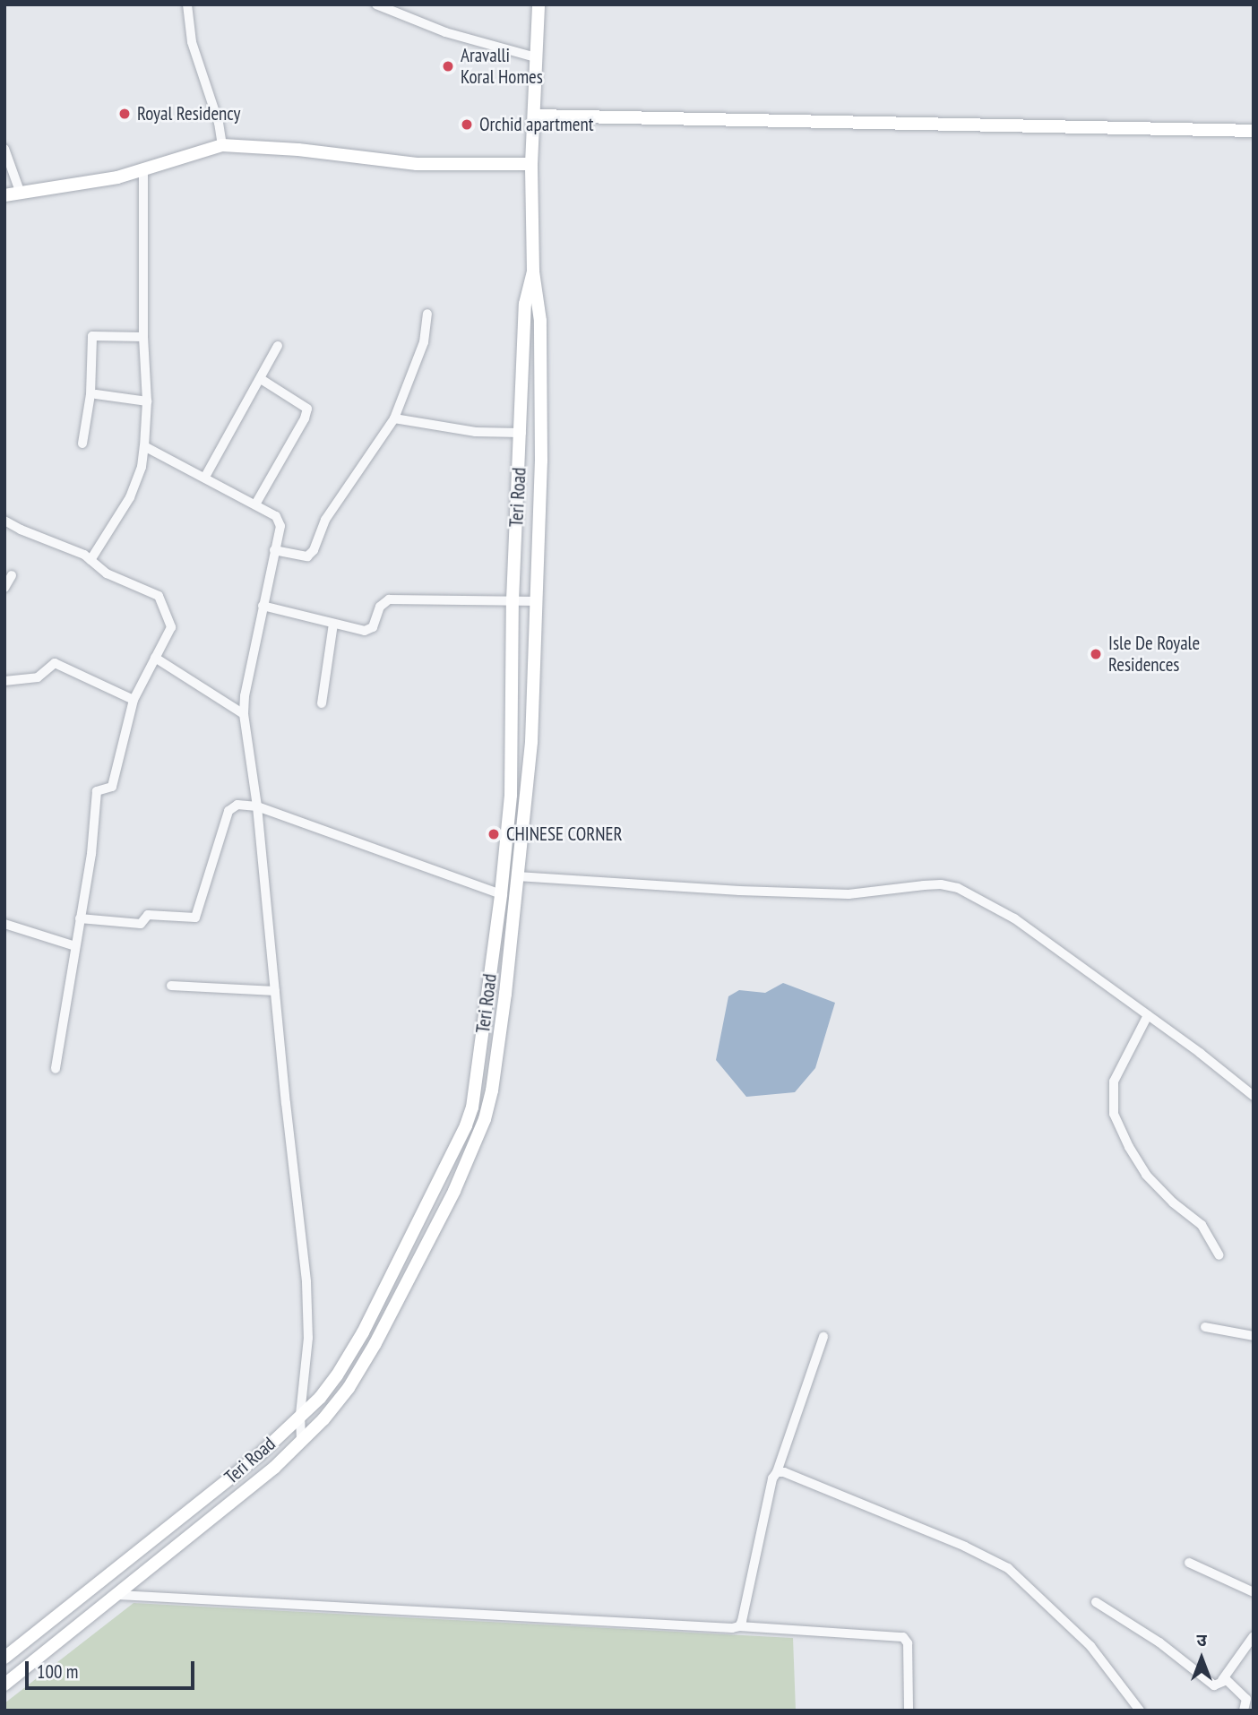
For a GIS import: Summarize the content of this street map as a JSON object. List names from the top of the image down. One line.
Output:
{"streets":{"street":["Teri Road"]},"places":["Aravalli Koral Homes","Royal Residency","Orchid apartment","Isle De Royale Residences","CHINESE CORNER"],"scale_bar":"100 m","north":"top"}
